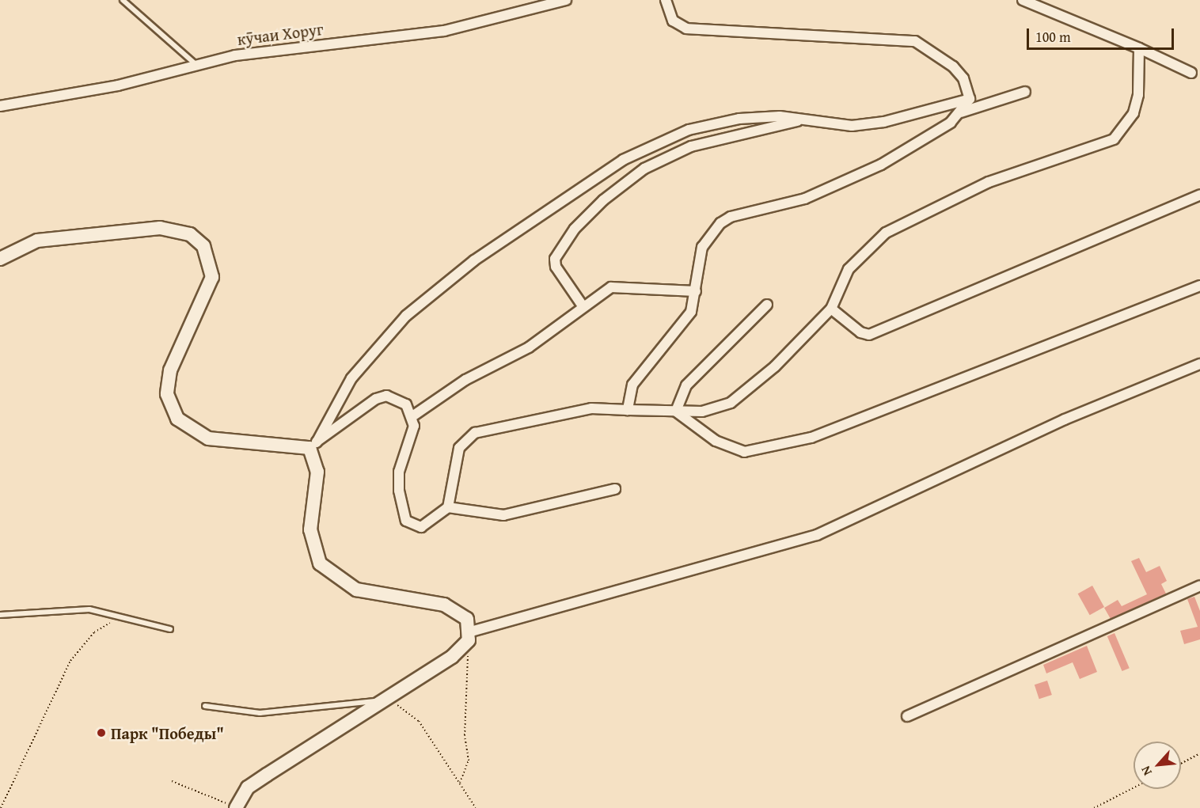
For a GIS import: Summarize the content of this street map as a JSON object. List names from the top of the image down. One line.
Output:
{"streets":{"street":["кӯчаи Хоруг"]},"places":["Парк \"Победы\""],"scale_bar":"100 m","north":"bottom left"}
